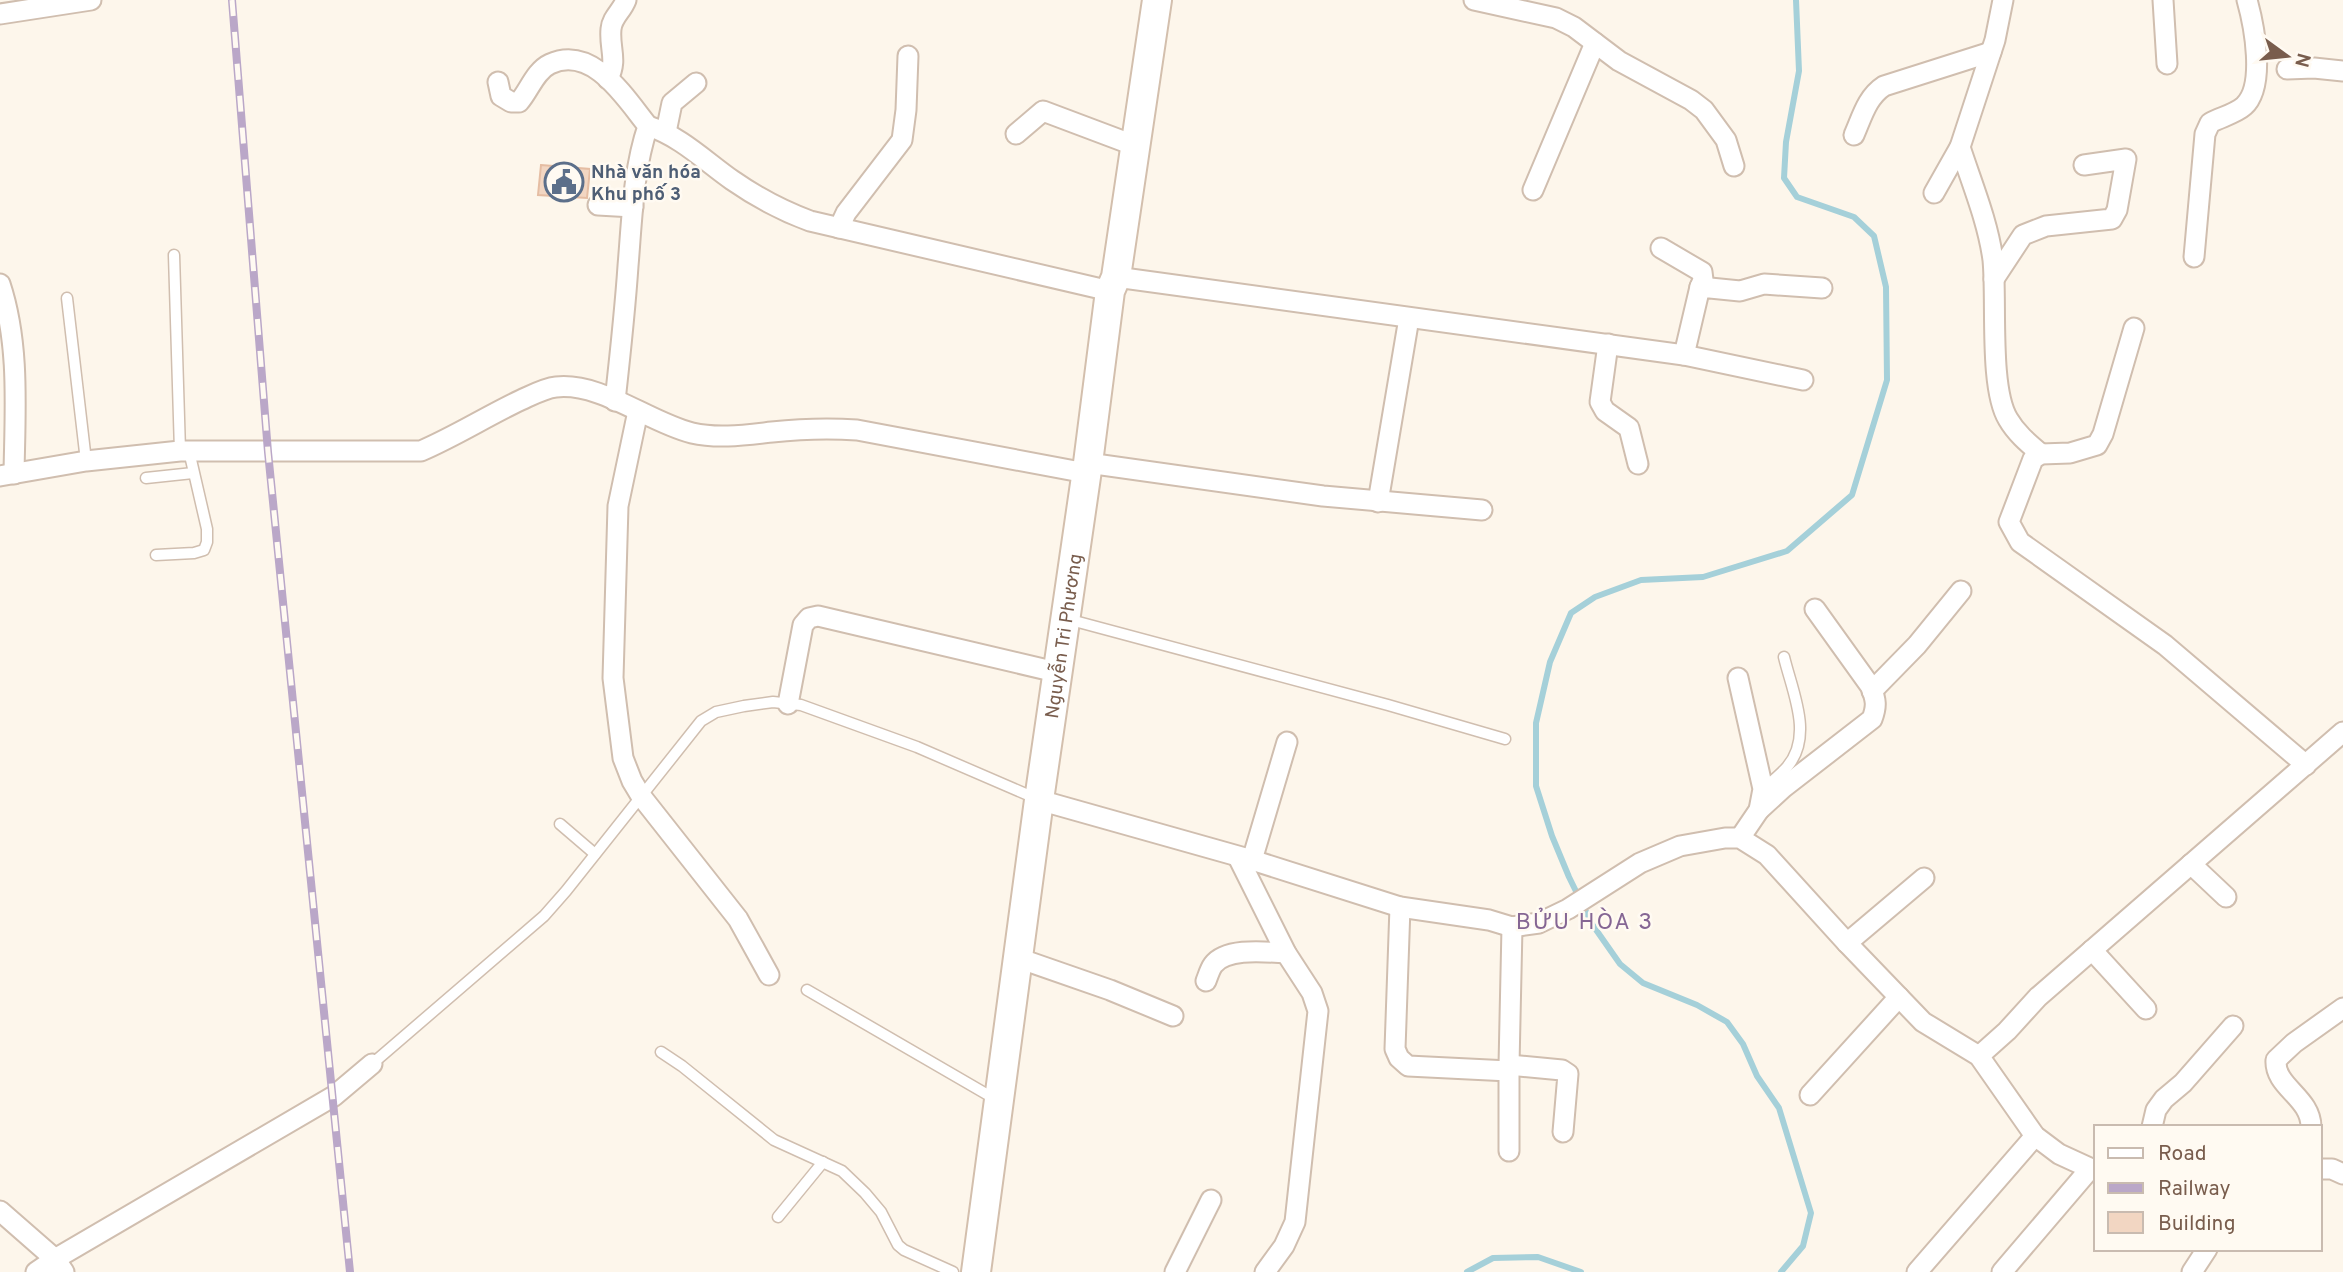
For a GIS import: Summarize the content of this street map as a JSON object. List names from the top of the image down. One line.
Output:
{"streets":{"main road":["Nguyễn Tri Phương"]},"districts":["BỬU HÒA 3"],"places":{"public building":["Nhà văn hóa Khu phố 3"]},"legend":["Road","Railway","Building"],"north":"right"}
